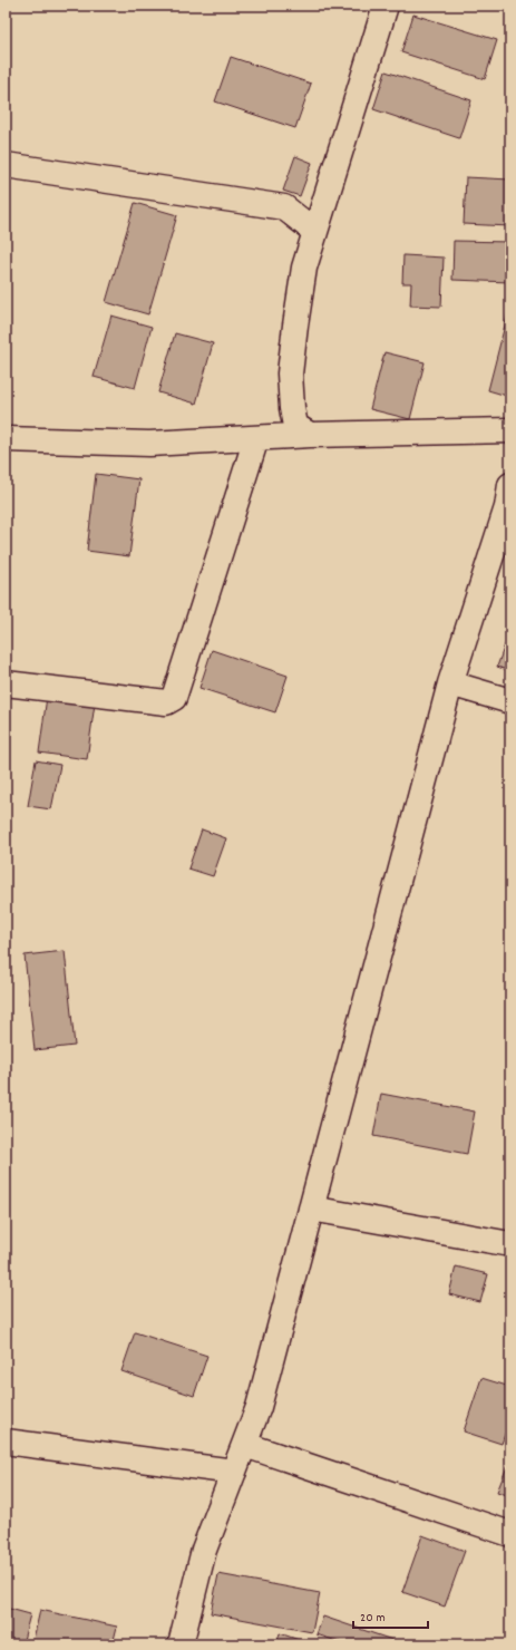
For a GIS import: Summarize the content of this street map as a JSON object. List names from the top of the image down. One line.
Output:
{"scale_bar":"20 m"}
